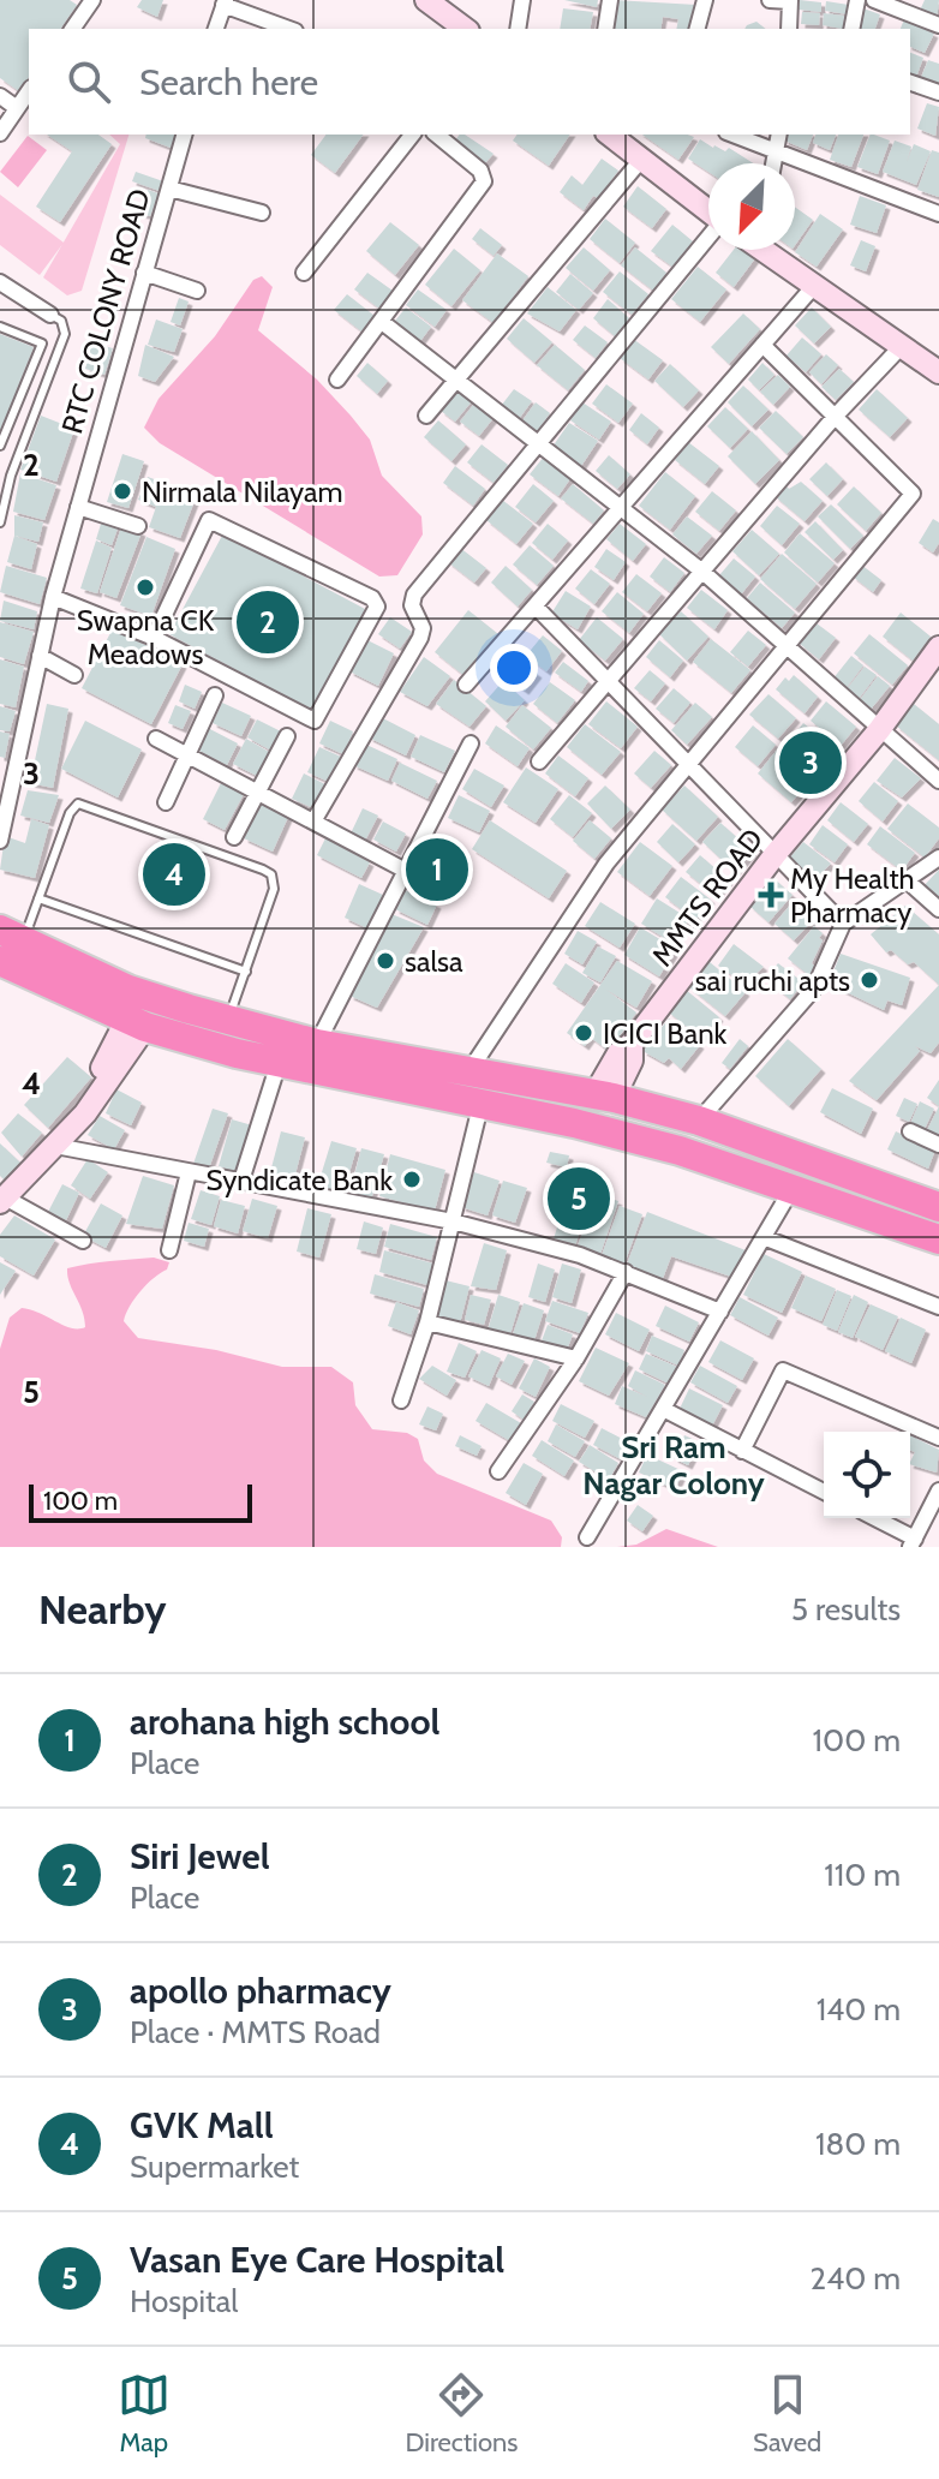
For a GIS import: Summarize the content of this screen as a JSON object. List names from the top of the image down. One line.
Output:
{"streets":{"main road":["MMTS ROAD"],"street":["RTC COLONY ROAD"]},"districts":["Sri Ram Nagar Colony"],"places":{"other":["Nirmala Nilayam","Swapna CK Meadows","salsa","sai ruchi apts","ICICI Bank","Syndicate Bank"],"health":["My Health Pharmacy"]},"scale_bar":"100 m","north":"bottom left","page":{"search":"Search here","pins":["2","3","1","4","5"],"scale":"100 m","heading":["Nearby","5 results"],"list":[{"mark":"1","name":"arohana high school","note":"Place","value":"100 m"},{"mark":"2","name":"Siri Jewel","note":"Place","value":"110 m"},{"mark":"3","name":"apollo pharmacy","note":"Place · MMTS Road","value":"140 m"},{"mark":"4","name":"GVK Mall","note":"Supermarket","value":"180 m"},{"mark":"5","name":"Vasan Eye Care Hospital","note":"Hospital","value":"240 m"}],"nav":["Map","Directions","Saved"]},"grid":{"rows":["2","3","4","5"]}}
